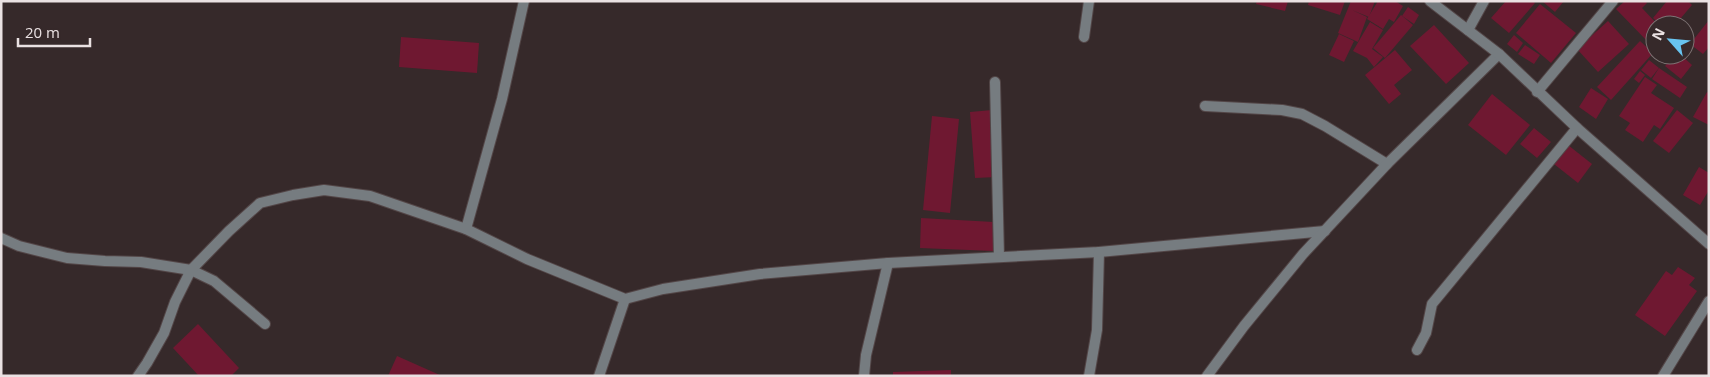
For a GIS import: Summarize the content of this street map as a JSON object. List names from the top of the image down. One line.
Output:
{"scale_bar":"20 m","north":"top left"}
